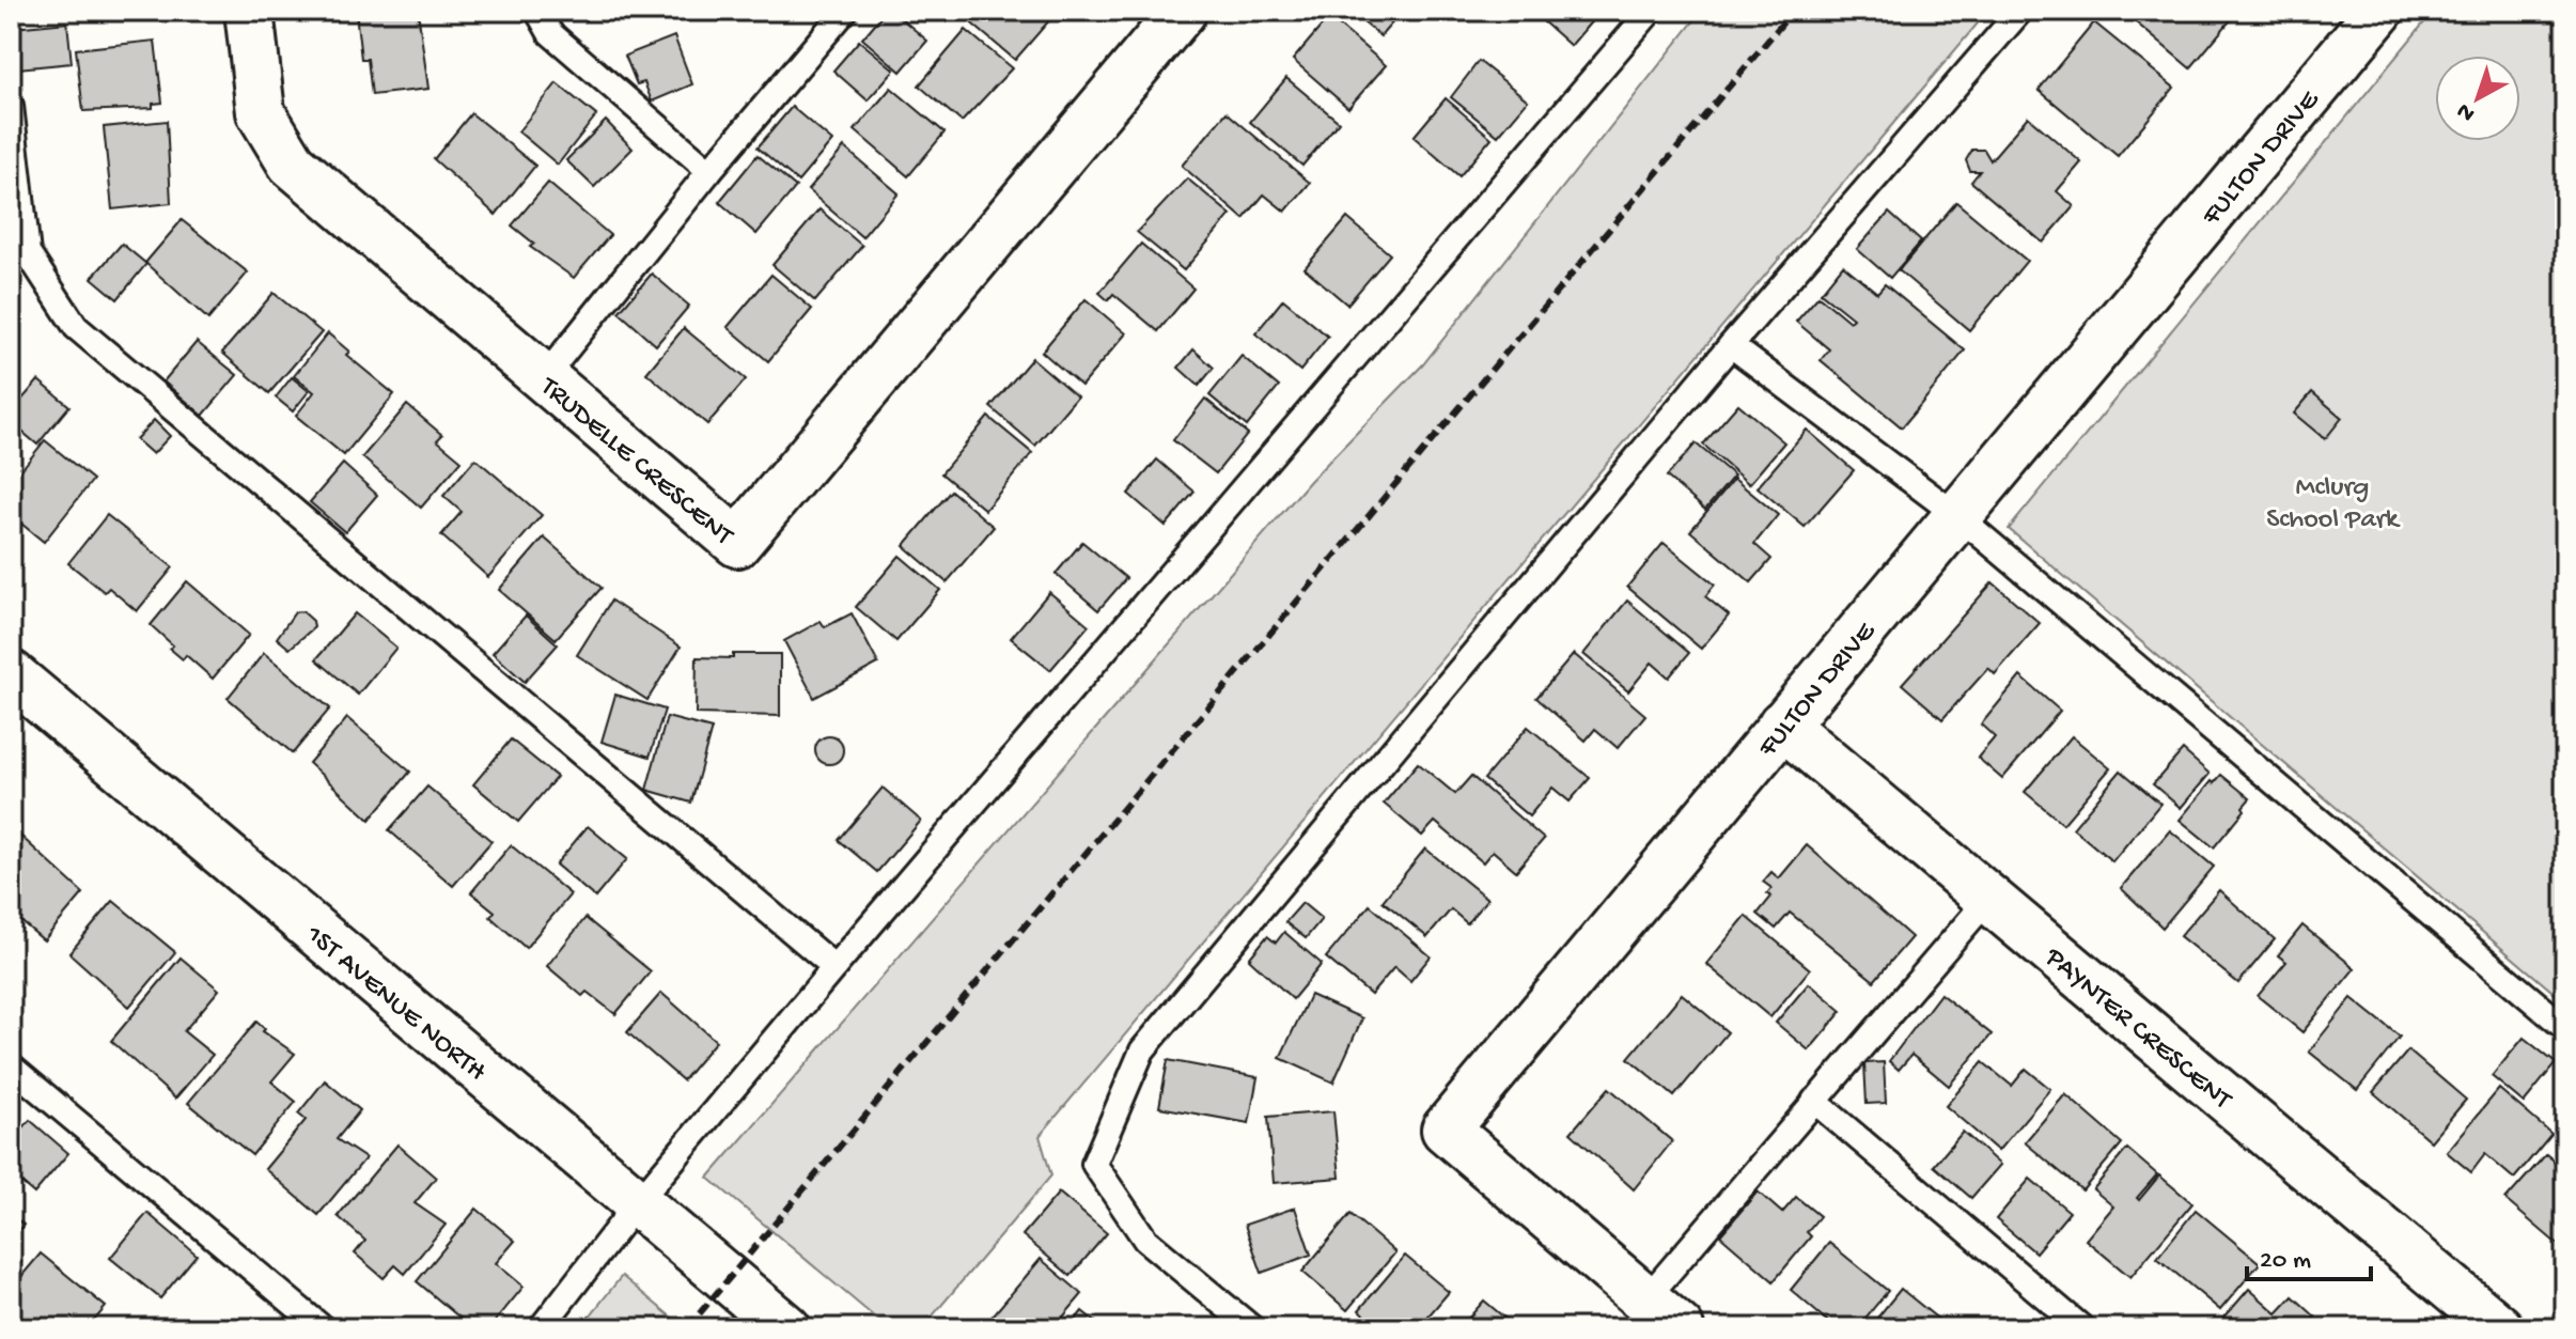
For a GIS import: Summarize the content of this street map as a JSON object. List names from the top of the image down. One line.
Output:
{"streets":{"street":["FULTON DRIVE","TRUDELLE CRESCENT","1ST AVENUE NORTH","PAYNTER CRESCENT"]},"crossings":[["FULTON DRIVE","PAYNTER CRESCENT"]],"parks":["Mclurg School Park"],"scale_bar":"20 m","north":"bottom left"}
